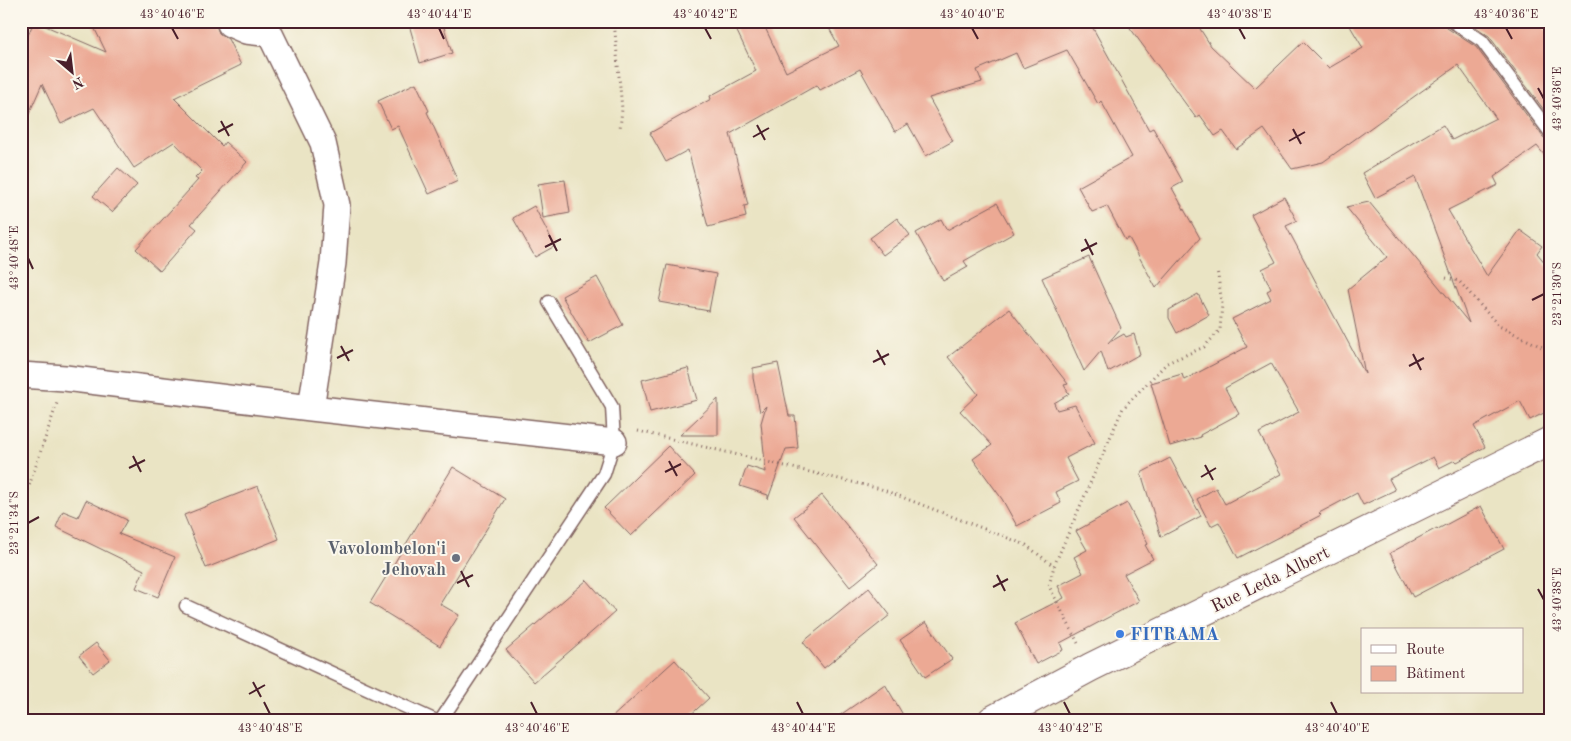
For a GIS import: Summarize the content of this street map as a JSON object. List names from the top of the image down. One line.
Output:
{"streets":{"street":["Rue Leda Albert"]},"places":["Vavolombelon'i Jehovah","FITRAMA"],"legend":["Route","Bâtiment"],"north":"bottom right","coordinates":["43°40'46\"E","43°40'44\"E","43°40'42\"E","43°40'40\"E","43°40'38\"E","43°40'36\"E","43°40'48\"E","23°21'30\"S","23°21'34\"S"]}
